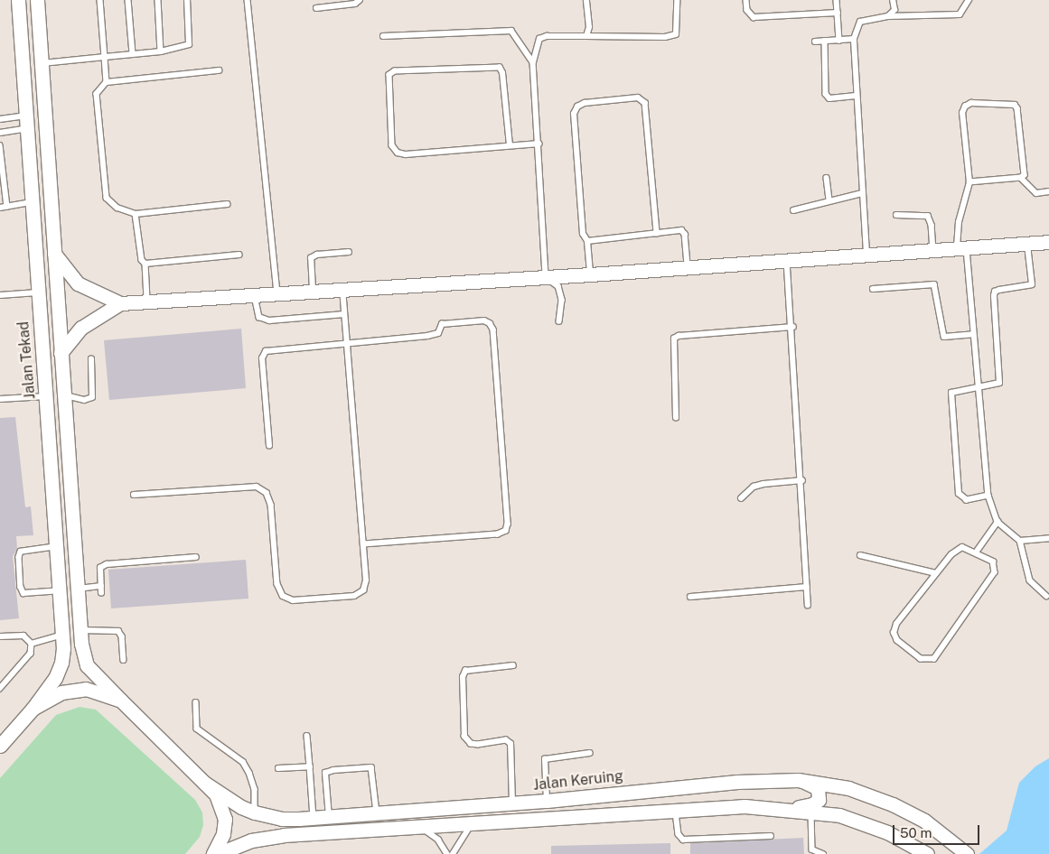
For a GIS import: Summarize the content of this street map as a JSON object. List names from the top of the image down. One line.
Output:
{"streets":{"street":["Jalan Tekad","Jalan Keruing"]},"scale_bar":"50 m"}
